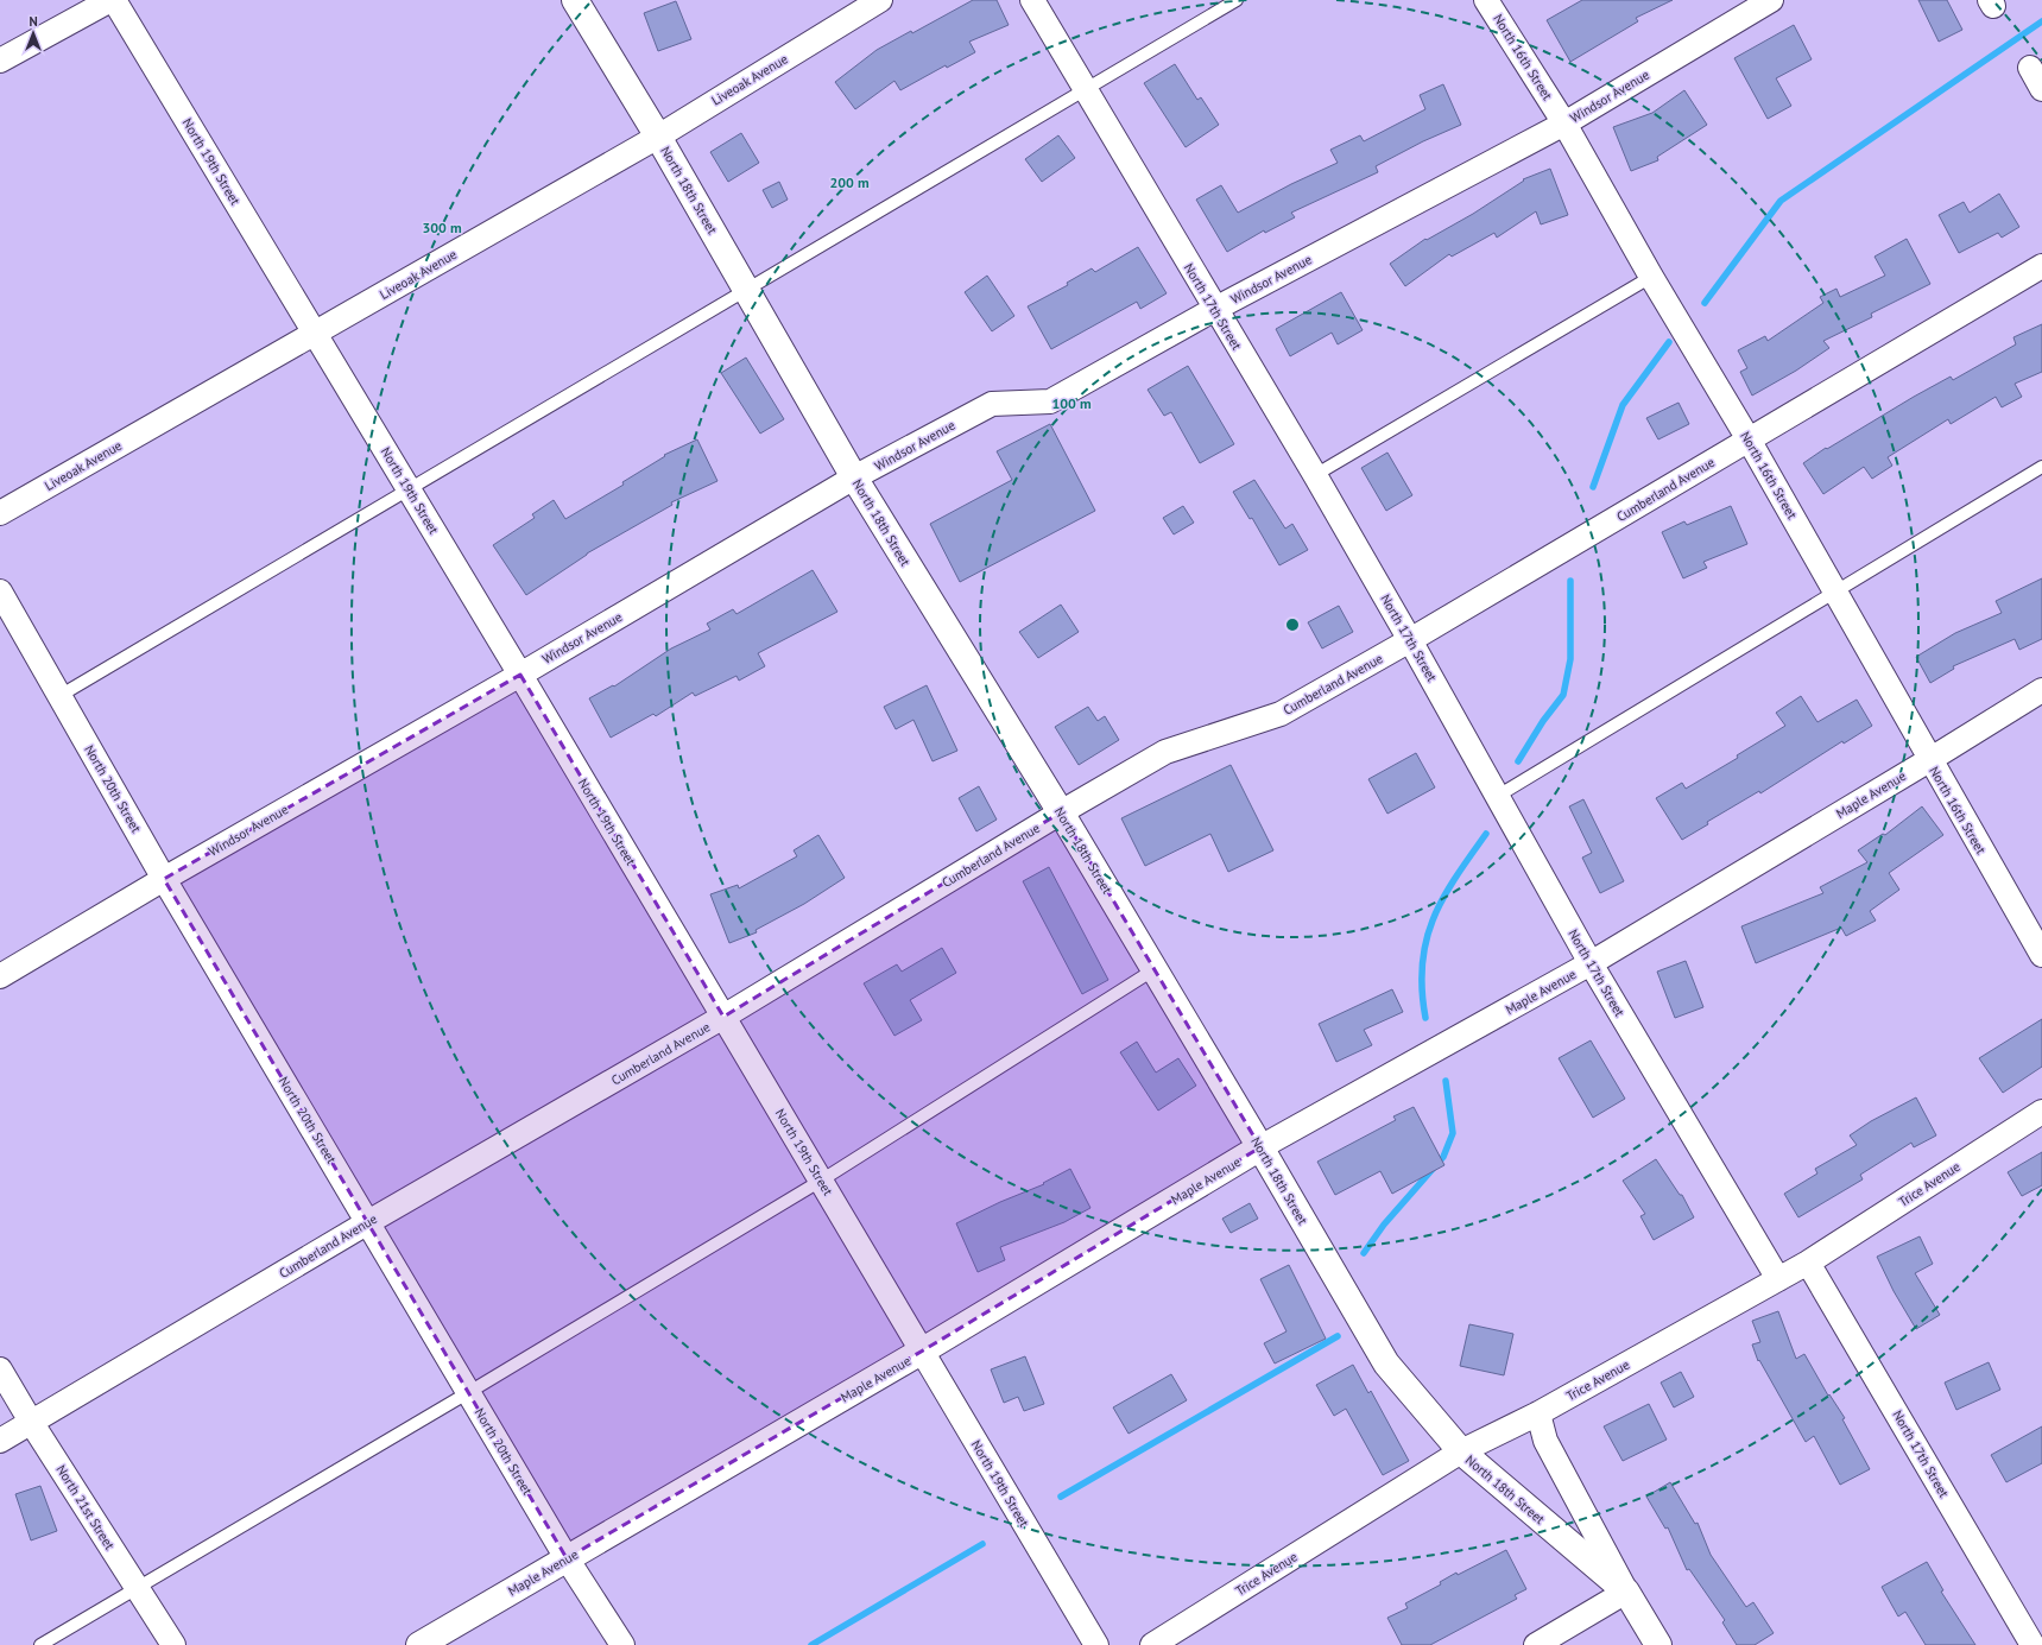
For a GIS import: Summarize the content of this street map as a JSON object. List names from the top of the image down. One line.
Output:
{"streets":{"main road":["North 18th Street","Maple Avenue"],"street":["North 16th Street","Liveoak Avenue","Windsor Avenue","North 19th Street","North 17th Street","Cumberland Avenue","North 20th Street","Trice Avenue","North 21st Street"]},"crossings":[["North 16th Street","Windsor Avenue"],["North 16th Street","Cumberland Avenue"],["North 16th Street","Maple Avenue"],["Liveoak Avenue","North 19th Street"],["Liveoak Avenue","North 18th Street"],["Windsor Avenue","North 19th Street"],["Windsor Avenue","North 18th Street"],["Windsor Avenue","North 17th Street"],["Windsor Avenue","North 20th Street"],["North 19th Street","Cumberland Avenue"],["North 19th Street","Maple Avenue"],["North 18th Street","Cumberland Avenue"],["North 18th Street","Maple Avenue"],["North 18th Street","Trice Avenue"],["North 17th Street","Cumberland Avenue"],["North 17th Street","Maple Avenue"],["North 17th Street","Trice Avenue"],["Cumberland Avenue","North 20th Street"],["Cumberland Avenue","North 21st Street"],["North 20th Street","Maple Avenue"]],"north":"top","rings":["200 m","300 m","100 m"]}
